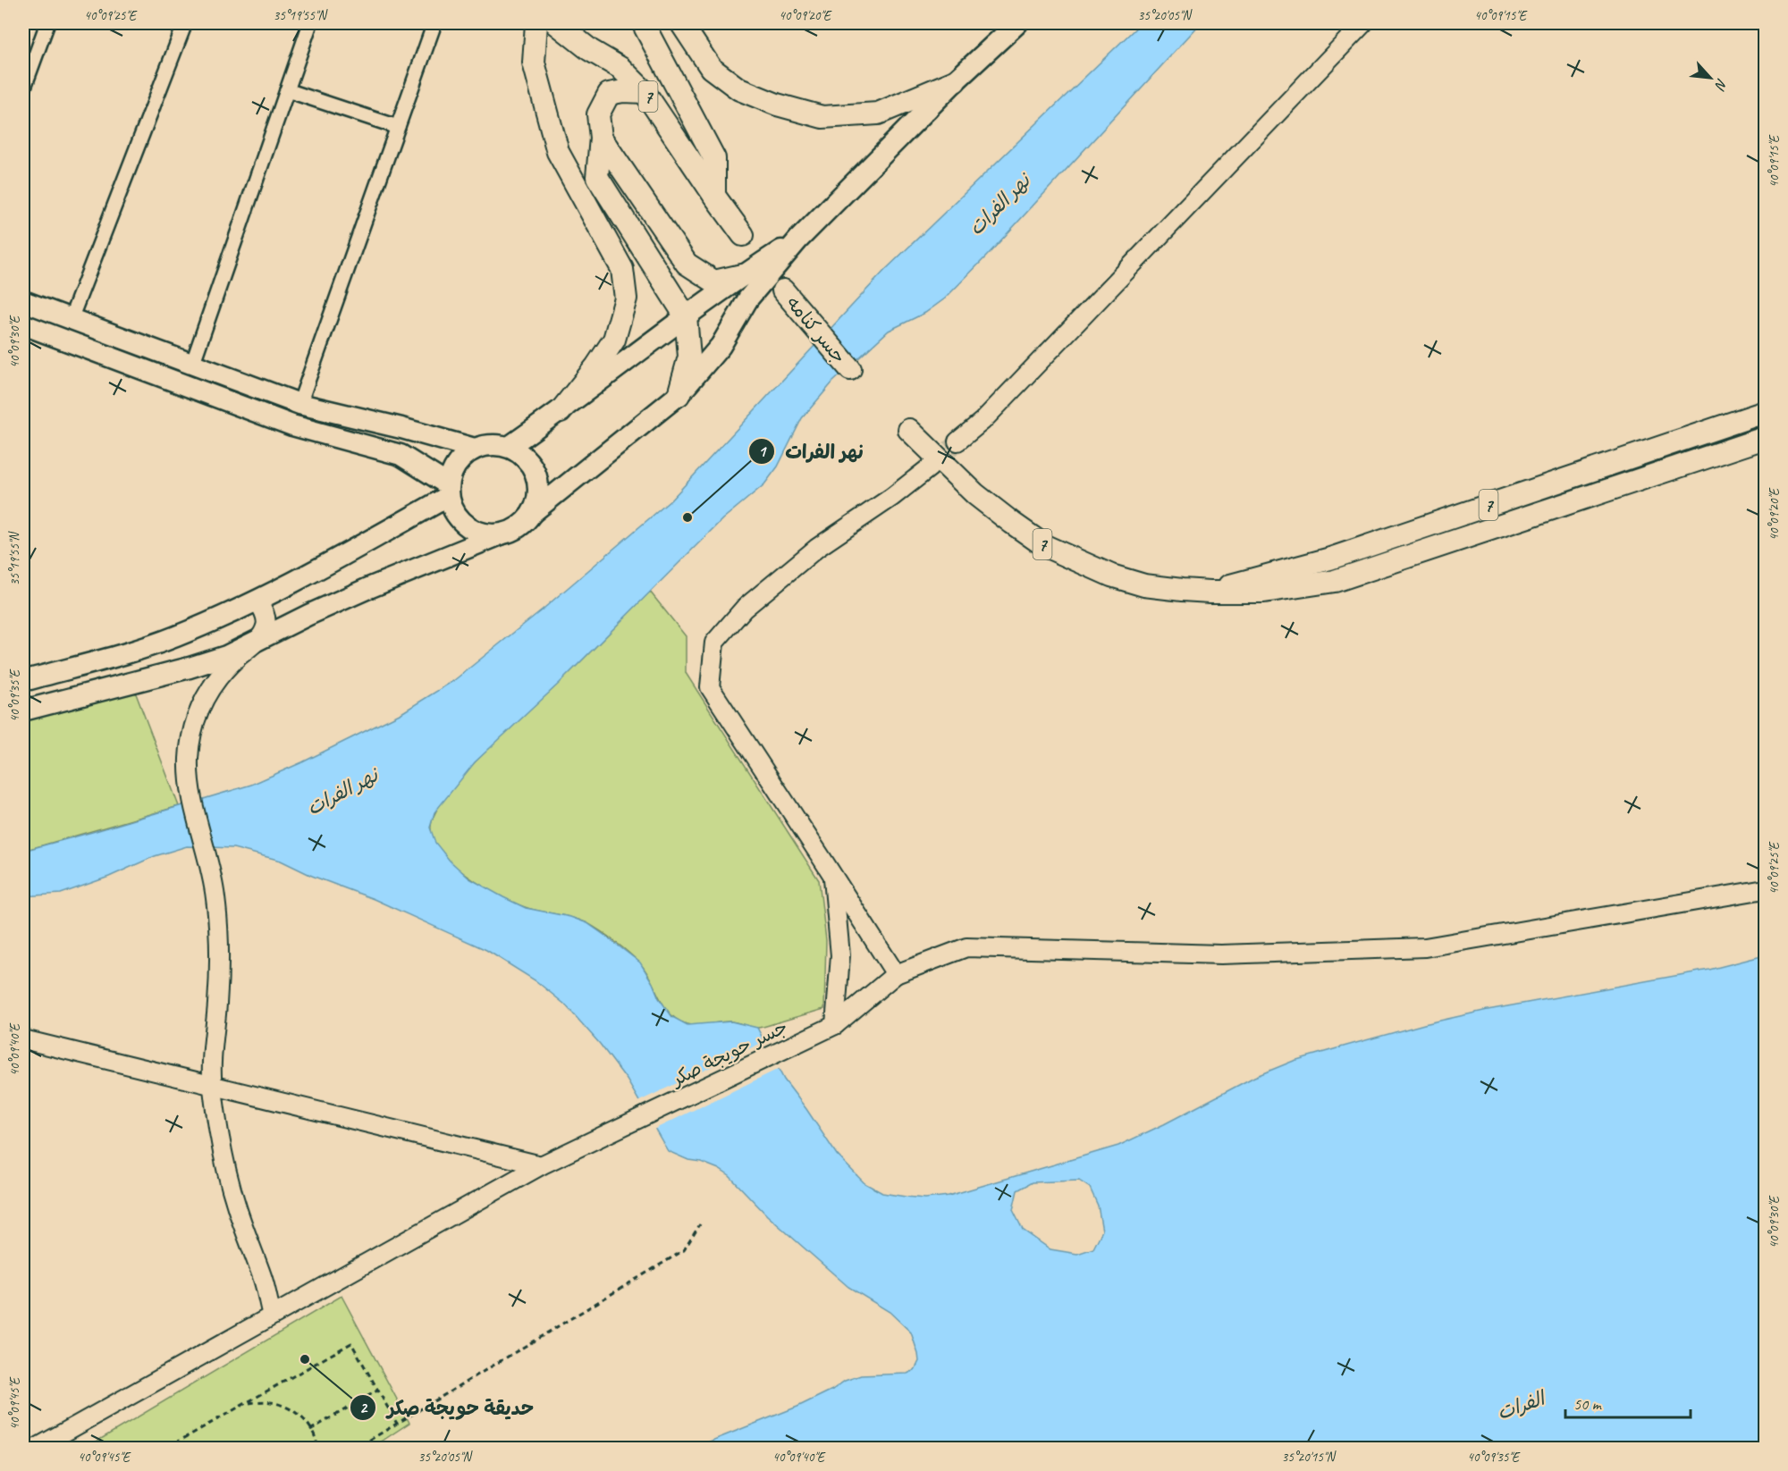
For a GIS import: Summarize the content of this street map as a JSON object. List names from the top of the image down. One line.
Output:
{"streets":{"main road":["7","جسر كنامه"],"street":["جسر حويجة صكر"]},"water":["نهر الفرات","الفرات"],"places":["نهر الفرات","حديقة حويجة صكر"],"scale_bar":"50 m","north":"bottom right","coordinates":["40°09'25\"E","35°19'55\"N","40°09'20\"E","35°20'05\"N","40°09'15\"E","40°09'30\"E","40°09'35\"E","40°09'40\"E","40°09'45\"E","35°20'15\"N"]}
